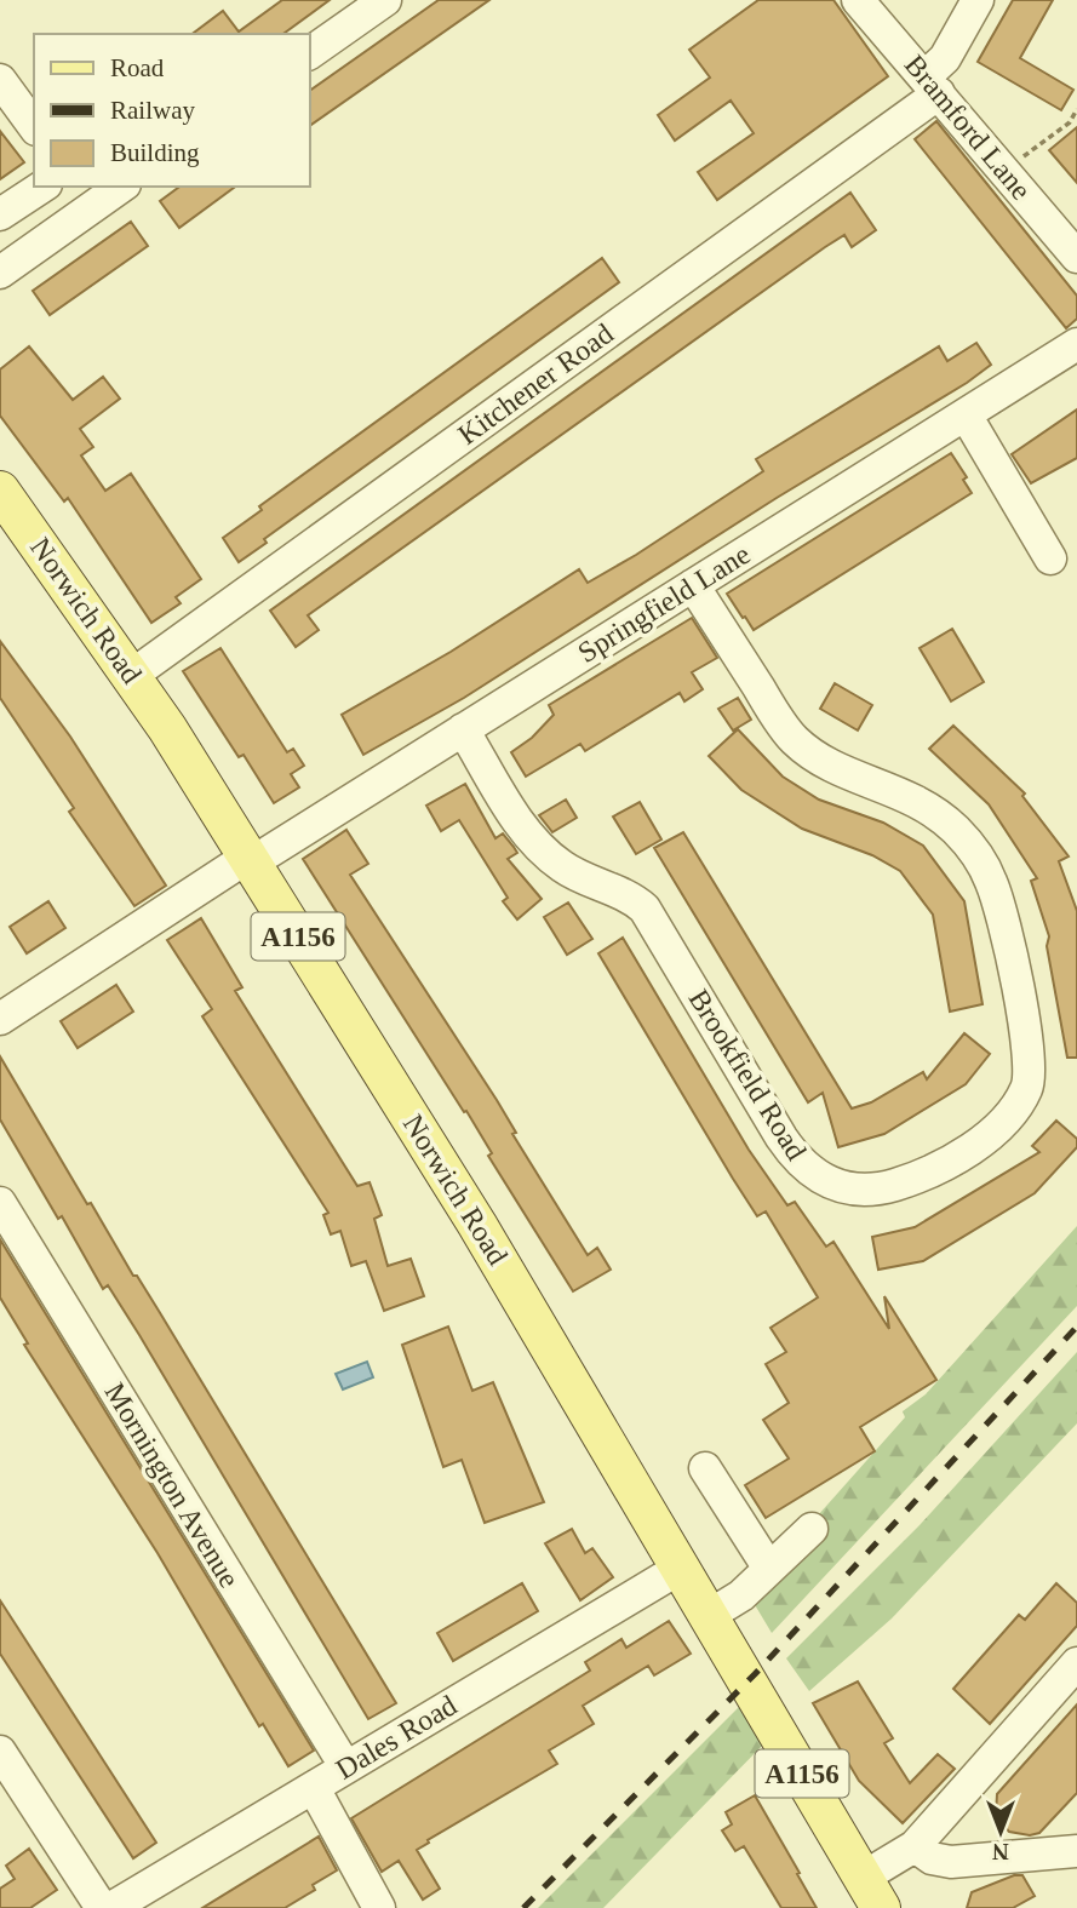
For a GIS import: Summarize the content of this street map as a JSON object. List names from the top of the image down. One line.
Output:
{"streets":{"main road":["Norwich Road","A1156"],"street":["Bramford Lane","Kitchener Road","Springfield Lane","Brookfield Road","Mornington Avenue","Dales Road"]},"crossings":[["Bramford Lane","Kitchener Road"],["Kitchener Road","Norwich Road"],["Springfield Lane","Norwich Road"],["Springfield Lane","Brookfield Road"],["Norwich Road","Dales Road"],["Mornington Avenue","Dales Road"]],"legend":["Road","Railway","Building"],"north":"bottom"}
